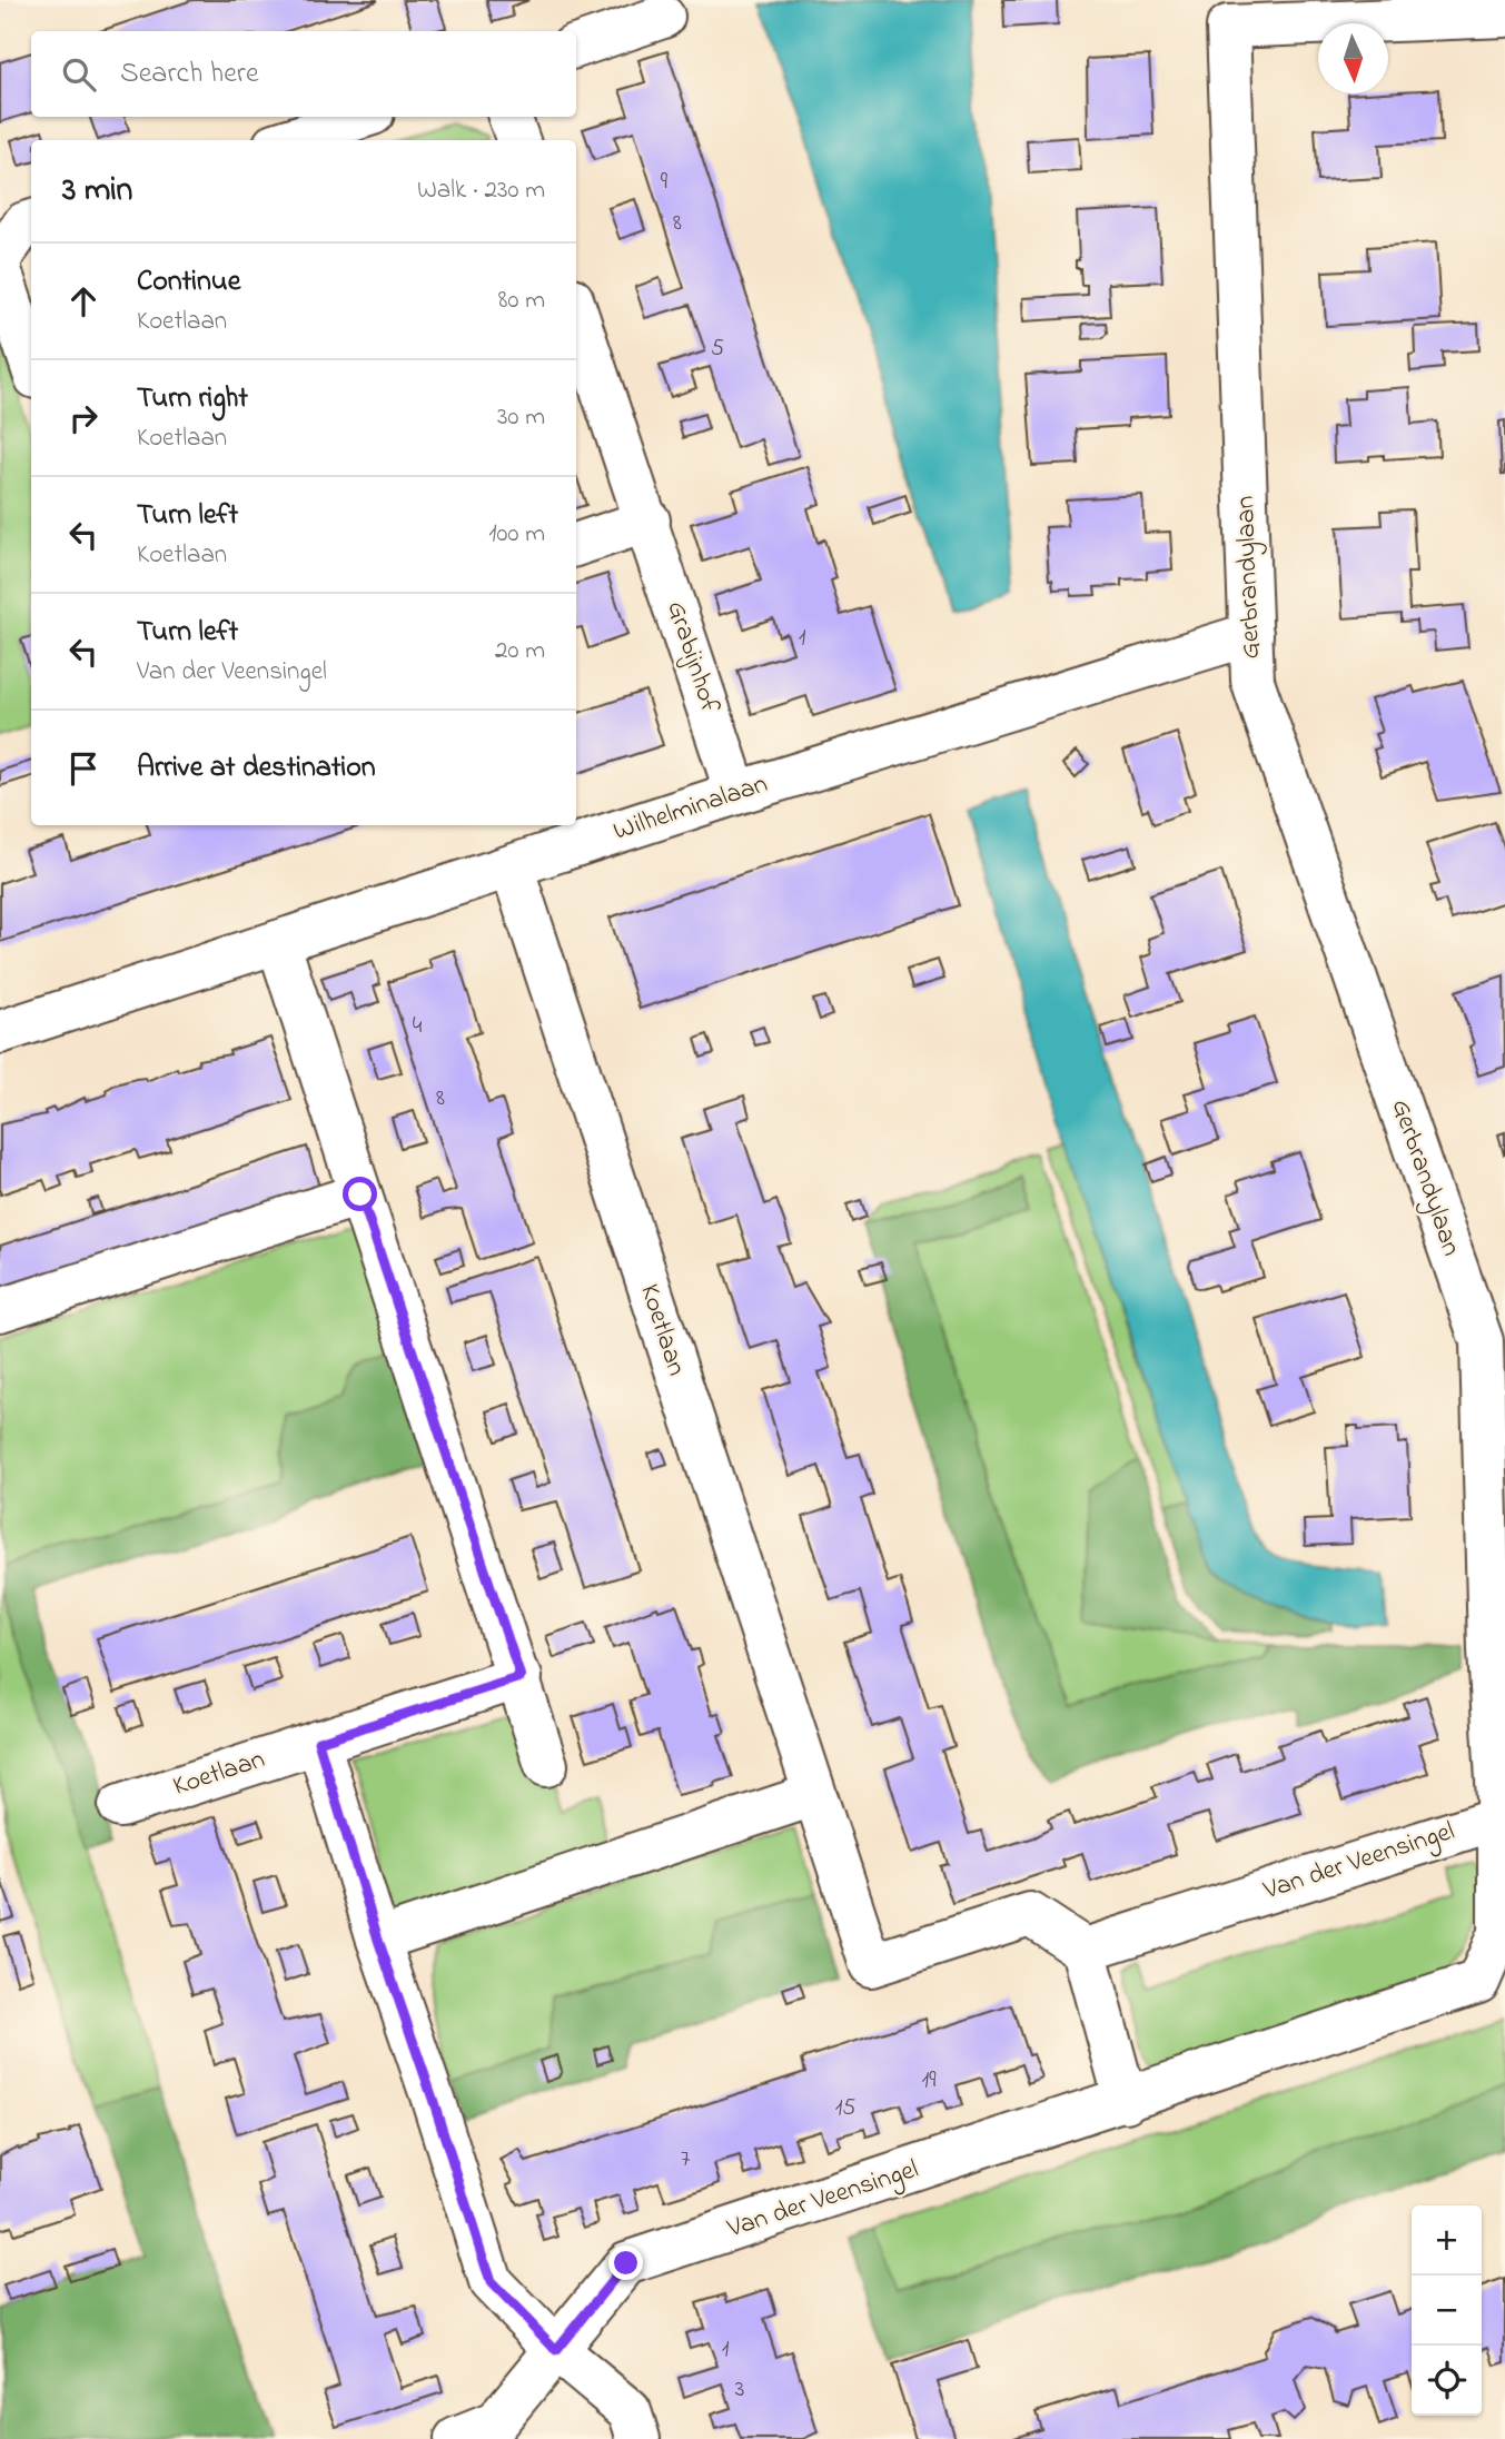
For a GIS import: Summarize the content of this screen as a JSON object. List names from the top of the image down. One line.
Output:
{"streets":{"street":["Gerbrandylaan","Grabijnhof","Wilhelminalaan","Koetlaan","Van der Veensingel"]},"crossings":[["Gerbrandylaan","Wilhelminalaan"],["Gerbrandylaan","Van der Veensingel"],["Grabijnhof","Wilhelminalaan"],["Wilhelminalaan","Koetlaan"],["Koetlaan","Van der Veensingel"]],"house_numbers":["9","8","5","1","4","8","19","15","7","1","3"],"north":"bottom","page":{"search":"Search here","heading":["3 min","Walk · 230 m"],"list":[["Continue","Koetlaan","80 m"],["Turn right","Koetlaan","30 m"],["Turn left","Koetlaan","100 m"],["Turn left","Van der Veensingel","20 m"],"Arrive at destination"],"map_buttons":["+","−"]}}
